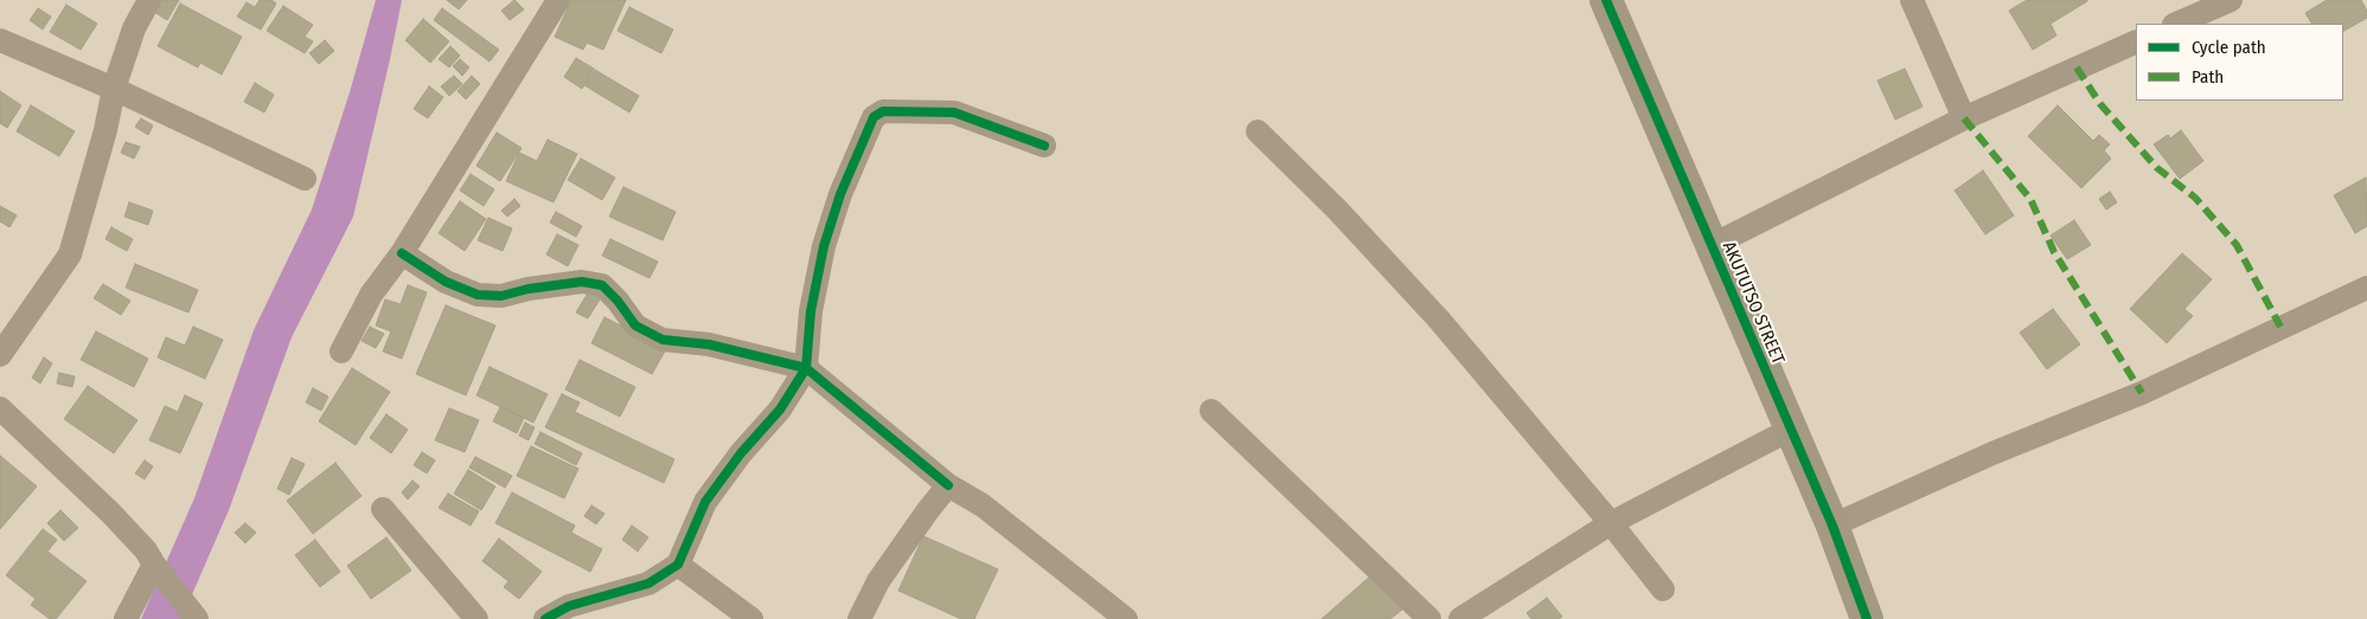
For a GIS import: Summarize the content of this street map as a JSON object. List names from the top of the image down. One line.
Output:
{"streets":{"street":["AKUTUTSO STREET"]},"legend":["Cycle path","Path"]}
